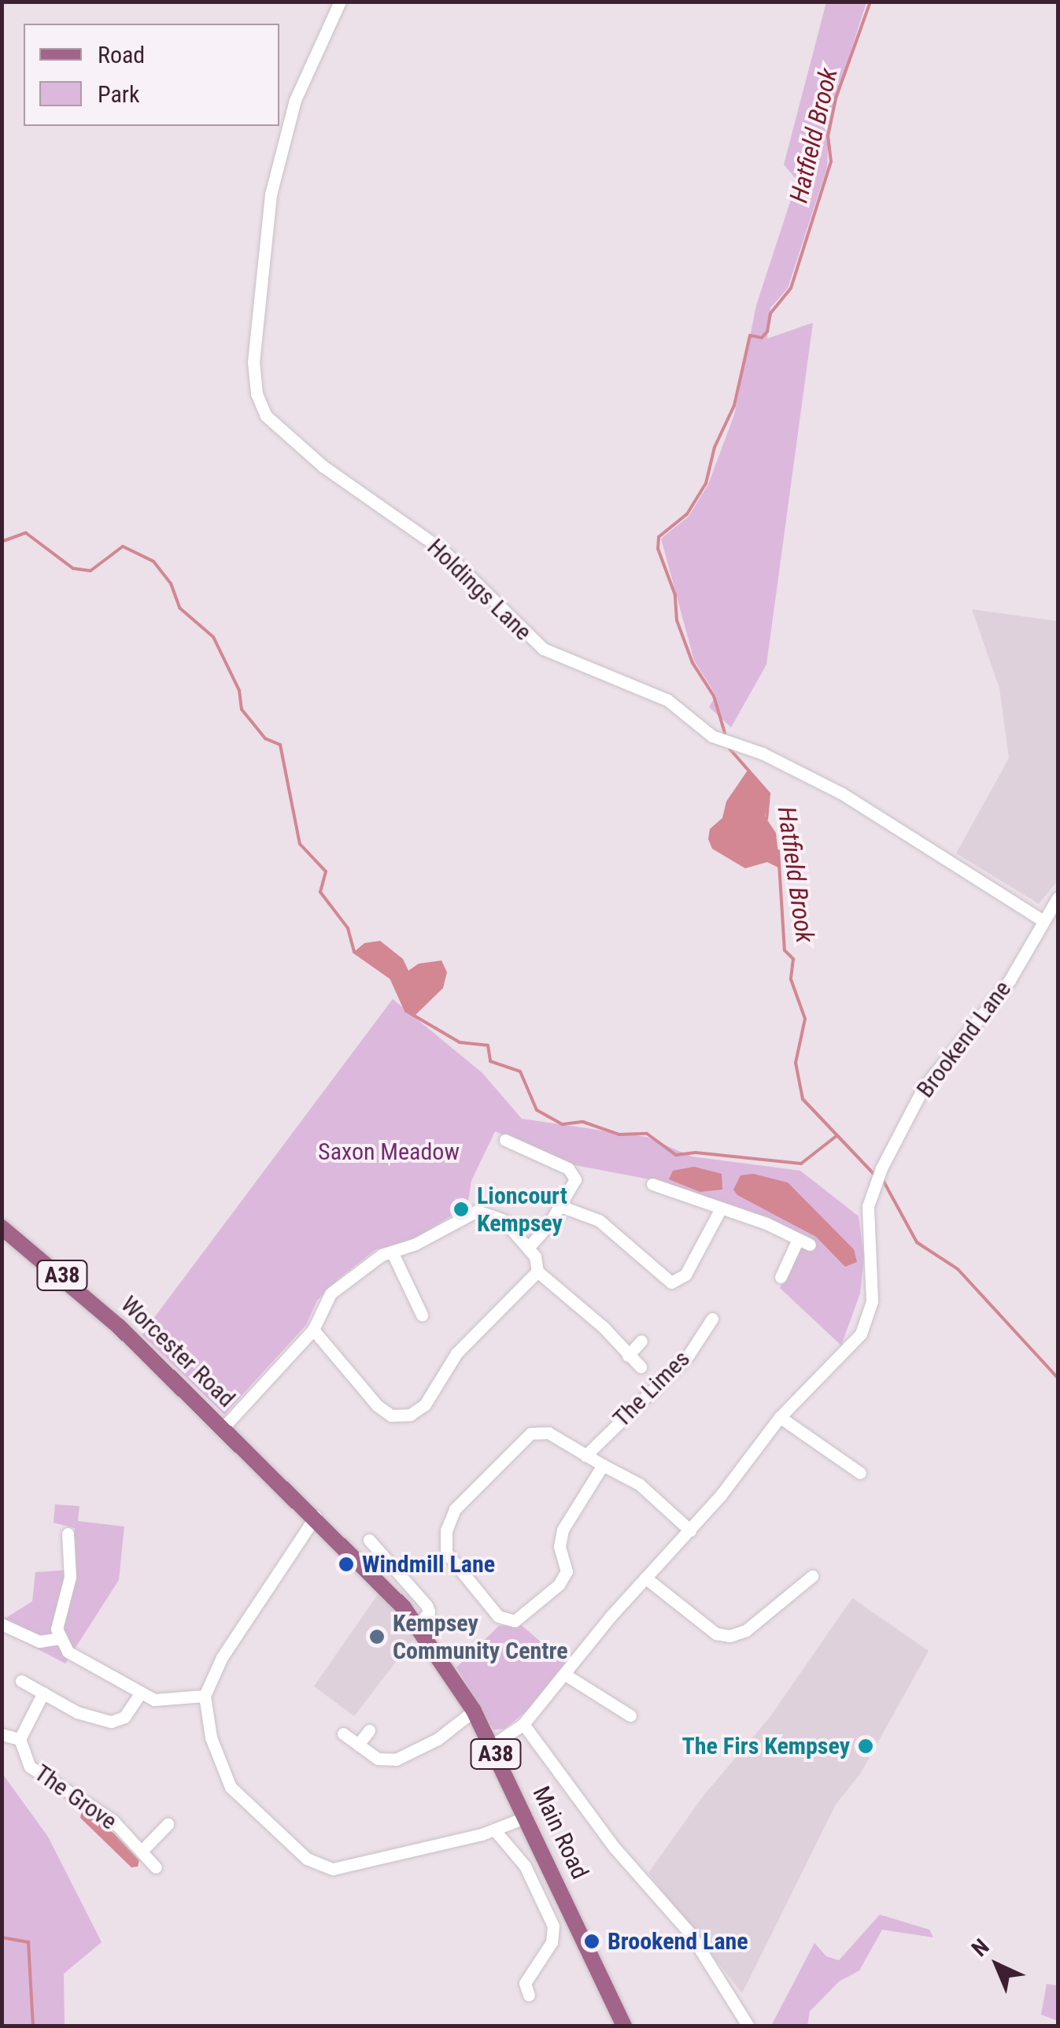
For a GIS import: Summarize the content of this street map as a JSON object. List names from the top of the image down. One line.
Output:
{"streets":{"main road":["A38","Worcester Road","Main Road"],"street":["Holdings Lane","Brookend Lane","The Limes","The Grove"]},"crossings":[["Holdings Lane","Brookend Lane"],["Brookend Lane","Main Road"],["Worcester Road","Main Road"]],"water":["Hatfield Brook"],"parks":["Saxon Meadow"],"places":["Lioncourt Kempsey","Windmill Lane","Kempsey Community Centre","The Firs Kempsey","Brookend Lane"],"legend":["Road","Park"],"north":"top left"}
